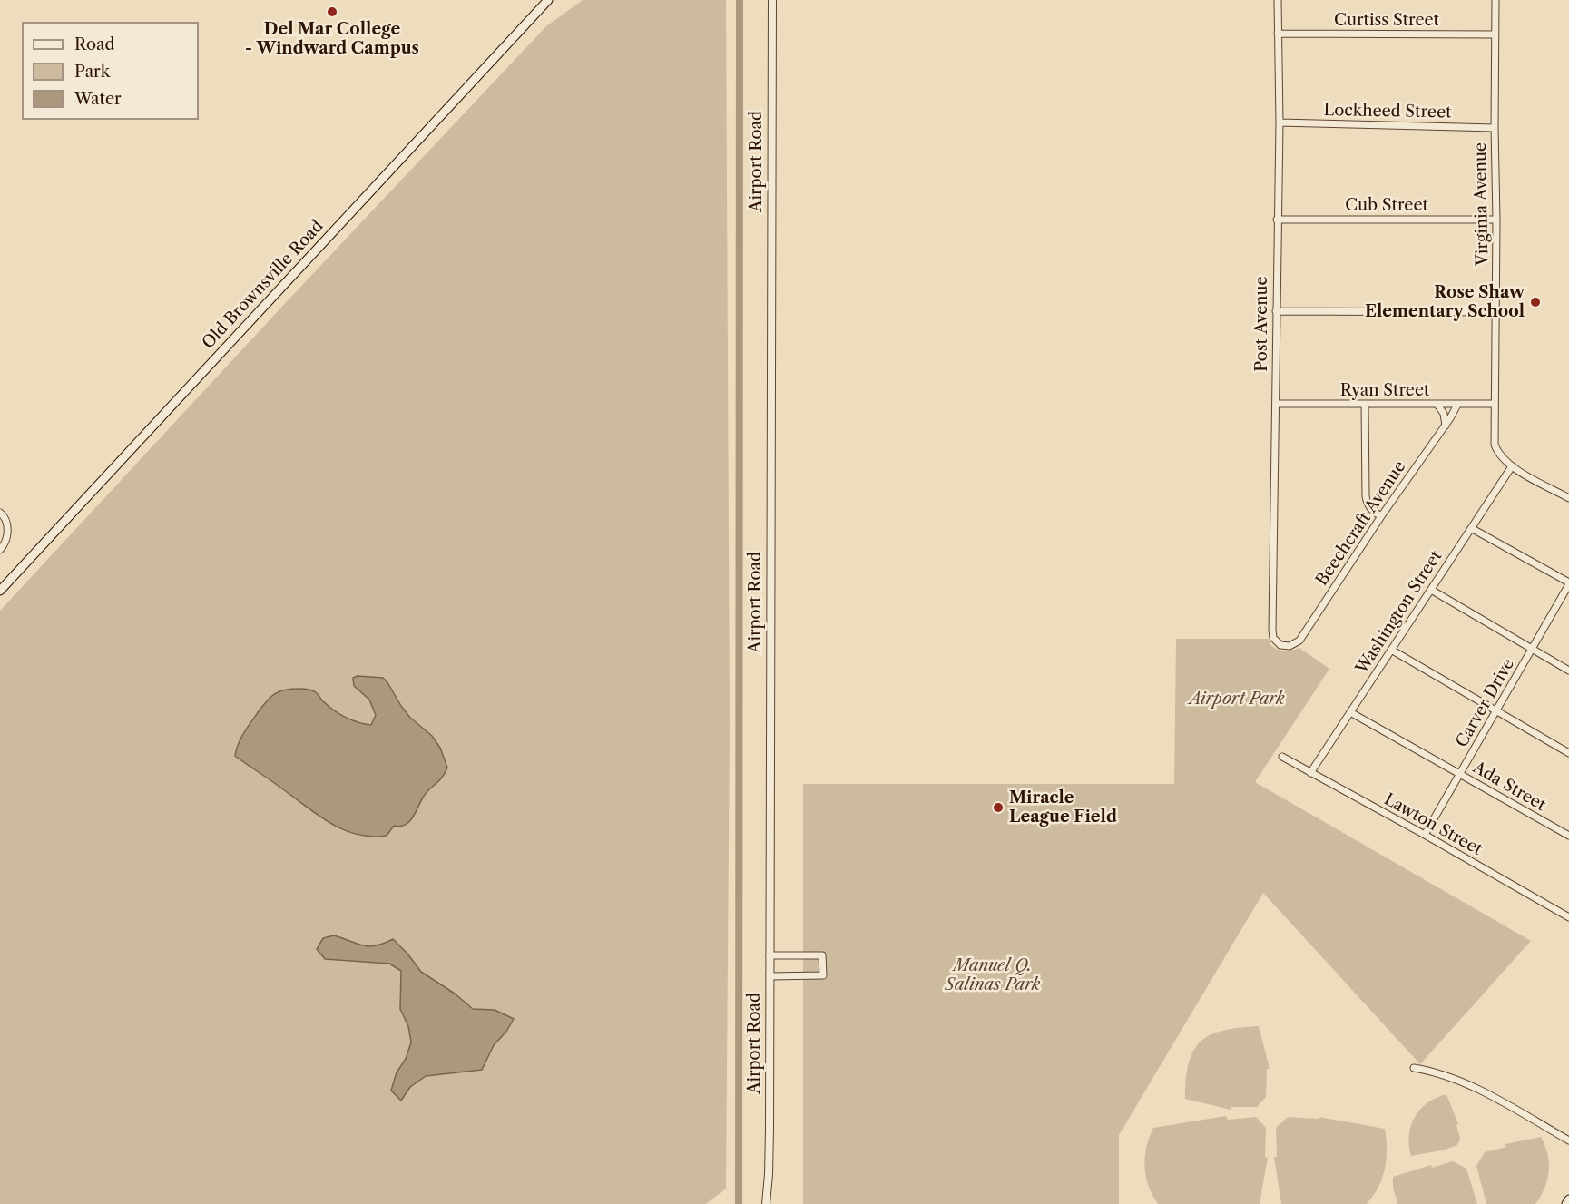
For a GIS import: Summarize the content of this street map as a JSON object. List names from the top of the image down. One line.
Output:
{"streets":{"main road":["Old Brownsville Road"],"street":["Curtiss Street","Lockheed Street","Airport Road","Virginia Avenue","Cub Street","Post Avenue","Ryan Street","Beechcraft Avenue","Washington Street","Carver Drive","Ada Street","Lawton Street"]},"crossings":[["Curtiss Street","Virginia Avenue"],["Curtiss Street","Post Avenue"],["Lockheed Street","Virginia Avenue"],["Lockheed Street","Post Avenue"],["Virginia Avenue","Cub Street"],["Virginia Avenue","Ryan Street"],["Virginia Avenue","Washington Street"],["Cub Street","Post Avenue"],["Post Avenue","Ryan Street"],["Post Avenue","Beechcraft Avenue"],["Ryan Street","Beechcraft Avenue"],["Washington Street","Ada Street"],["Washington Street","Lawton Street"],["Carver Drive","Ada Street"],["Carver Drive","Lawton Street"]],"parks":["Airport Park","Manuel Q. Salinas Park"],"places":["Del Mar College - Windward Campus","Rose Shaw Elementary School","Miracle League Field"],"legend":["Road","Park","Water"]}
